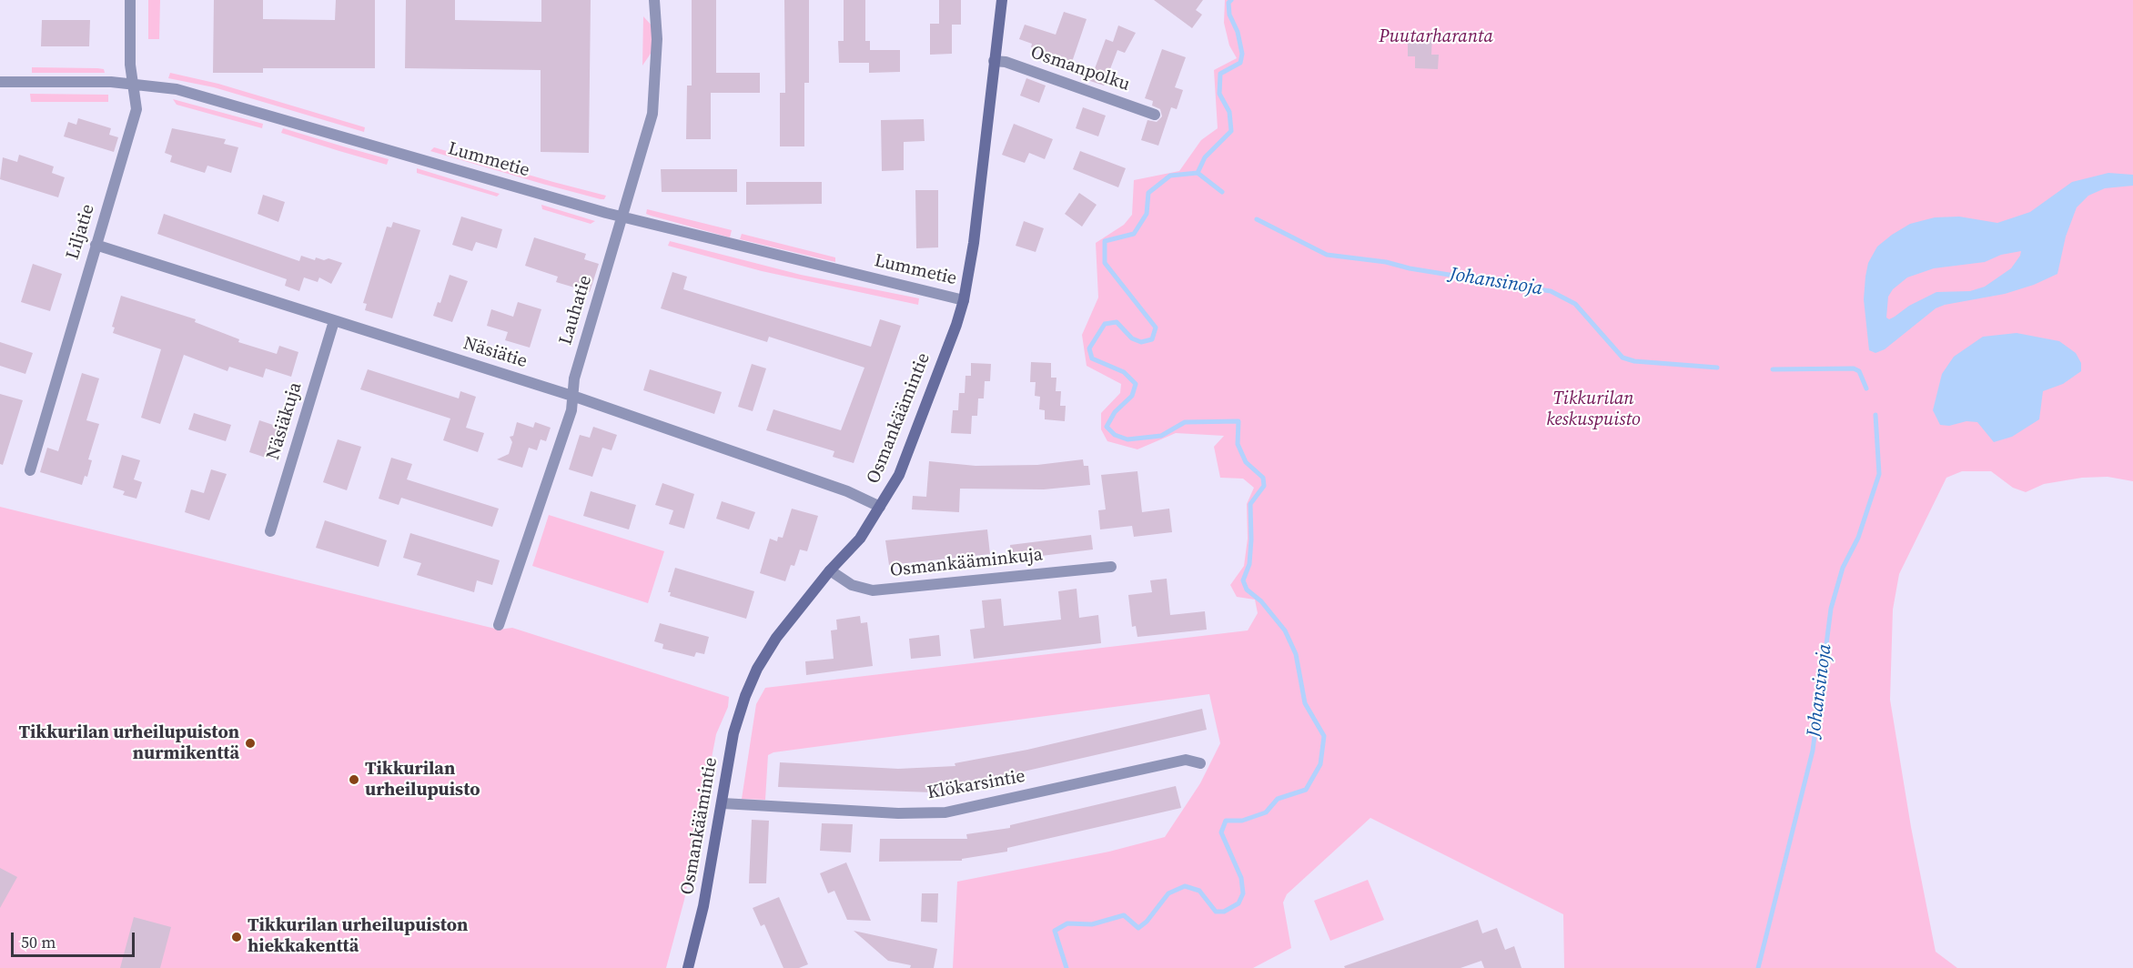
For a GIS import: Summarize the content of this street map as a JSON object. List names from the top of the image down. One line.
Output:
{"streets":{"street":["Osmanpolku","Lummetie","Liljatie","Lauhatie","Näsiätie","Osmankäämintie","Näsiäkuja","Osmankääminkuja","Klökarsintie"]},"crossings":[["Osmanpolku","Osmankäämintie"],["Lummetie","Liljatie"],["Lummetie","Lauhatie"],["Lummetie","Osmankäämintie"],["Liljatie","Näsiätie"],["Lauhatie","Näsiätie"],["Näsiätie","Osmankäämintie"],["Näsiätie","Näsiäkuja"],["Osmankäämintie","Osmankääminkuja"],["Osmankäämintie","Klökarsintie"]],"water":["Johansinoja"],"parks":["Puutarharanta","Tikkurilan keskuspuisto"],"places":["Tikkurilan urheilupuiston nurmikenttä","Tikkurilan urheilupuisto","Tikkurilan urheilupuiston hiekkakenttä"],"scale_bar":"50 m"}
